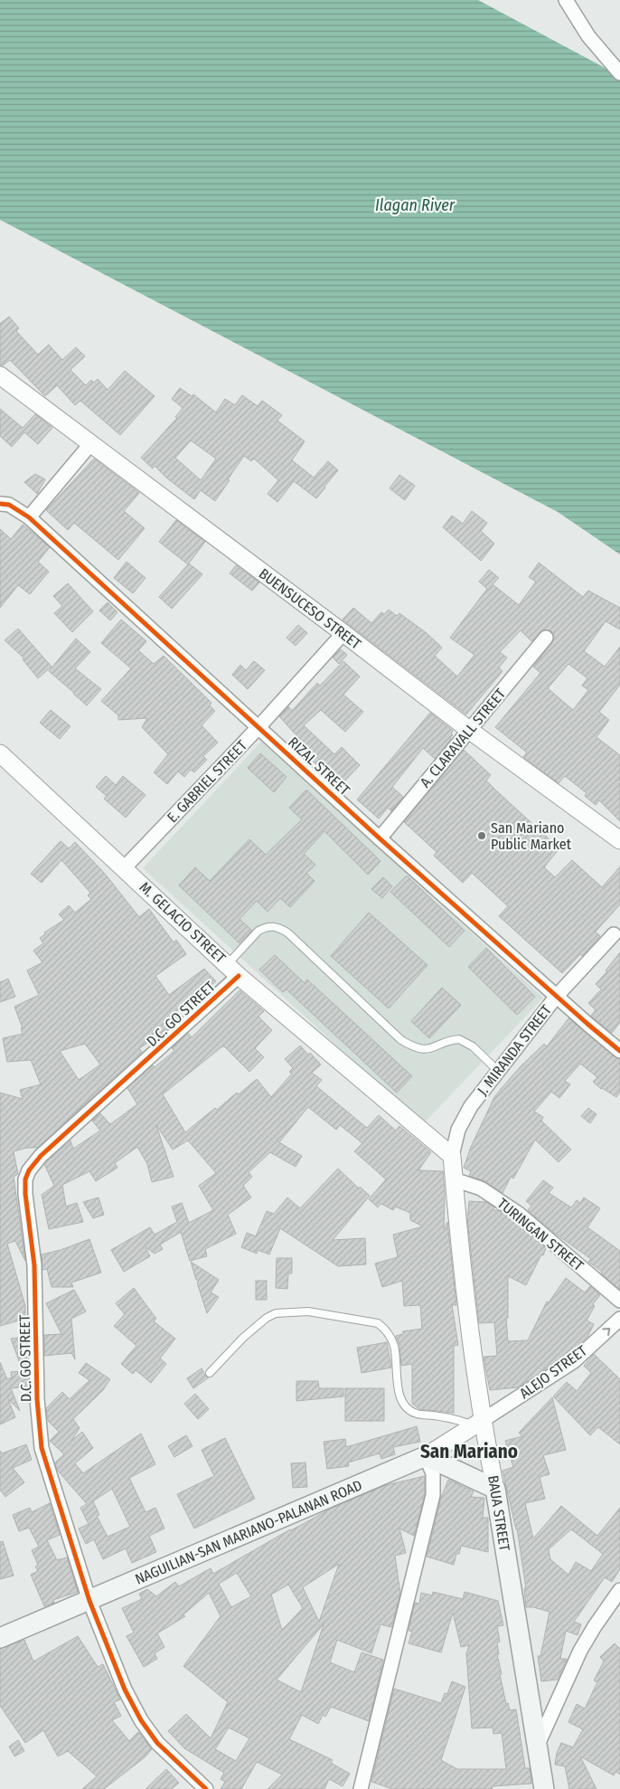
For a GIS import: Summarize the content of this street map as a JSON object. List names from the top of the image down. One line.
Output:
{"streets":{"main road":["BAUA STREET","NAGUILIAN-SAN MARIANO-PALANAN ROAD"],"street":["BUENSUCESO STREET","A. CLARAVALL STREET","RIZAL STREET","E. GABRIEL STREET","M. GELACIO STREET","D.C. GO STREET","J. MIRANDA STREET","TURINGAN STREET","ALEJO STREET"]},"crossings":[["BUENSUCESO STREET","A. CLARAVALL STREET"],["BUENSUCESO STREET","E. GABRIEL STREET"],["A. CLARAVALL STREET","RIZAL STREET"],["RIZAL STREET","E. GABRIEL STREET"],["RIZAL STREET","J. MIRANDA STREET"],["E. GABRIEL STREET","M. GELACIO STREET"],["M. GELACIO STREET","D.C. GO STREET"],["M. GELACIO STREET","J. MIRANDA STREET"],["M. GELACIO STREET","BAUA STREET"],["D.C. GO STREET","NAGUILIAN-SAN MARIANO-PALANAN ROAD"],["J. MIRANDA STREET","BAUA STREET"],["TURINGAN STREET","BAUA STREET"],["ALEJO STREET","BAUA STREET"]],"one_way":["ALEJO STREET"],"districts":["San Mariano"],"water":["Ilagan River"],"places":["San Mariano Public Market"]}
